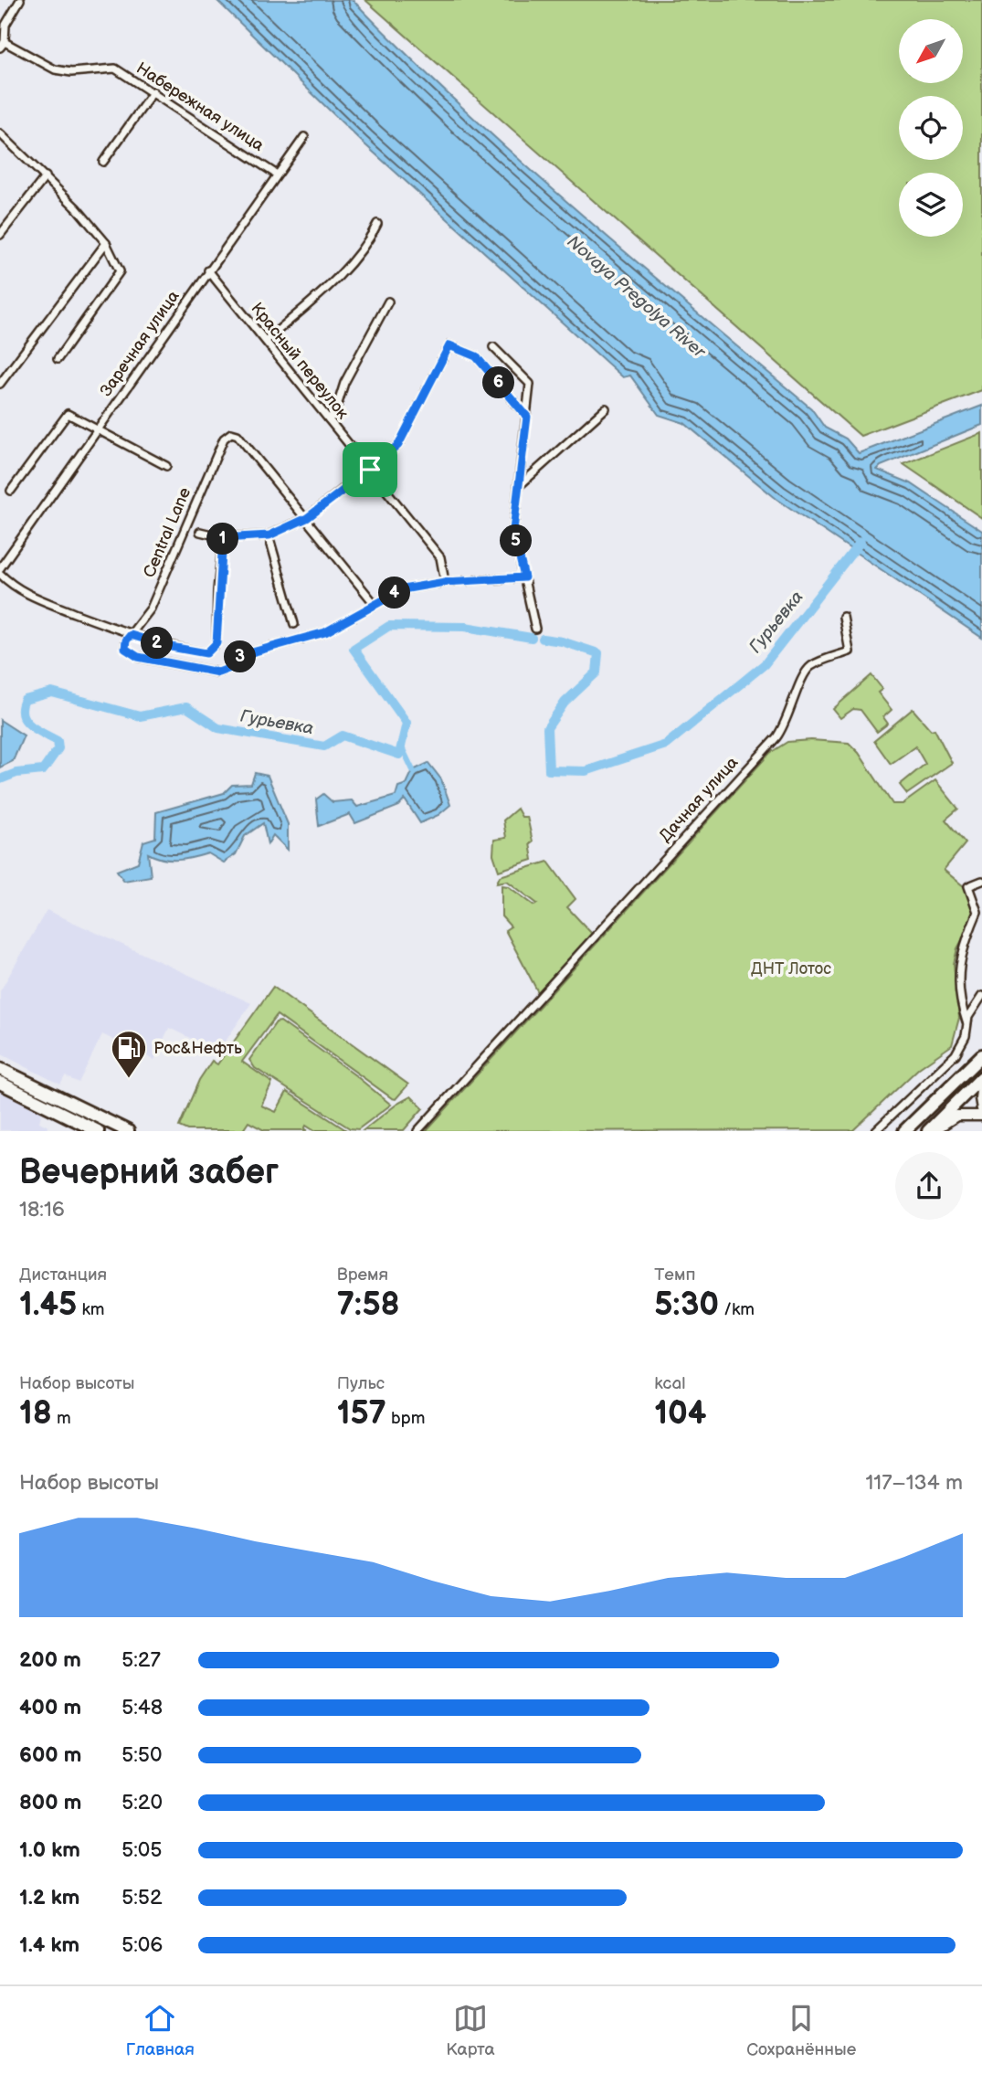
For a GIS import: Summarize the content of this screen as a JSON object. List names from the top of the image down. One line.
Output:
{"streets":{"street":["Набережная улица","Заречная улица","Красный переулок","Central Lane","Дачная улица"]},"crossings":[["Набережная улица","Заречная улица"],["Заречная улица","Красный переулок"]],"water":["Novaya Pregolya River","Гурьевка"],"parks":["ДНТ Лотос"],"places":{"fuel station":["Рос&Нефть"]},"north":"bottom left","page":{"pins":["6","1","5","4","2","3"],"heading":["Вечерний забег","18:16"],"stats":[["Дистанция","1.45 km"],["Время","7:58"],["Темп","5:30 /km"],["Набор высоты","18 m"],["Пульс","157 bpm"],["kcal","104"]],"chart":["Набор высоты","117–134 m"],"list":[{"name":"200 m","note":"5:27"},{"name":"400 m","note":"5:48"},{"name":"600 m","note":"5:50"},{"name":"800 m","note":"5:20"},{"name":"1.0 km","note":"5:05"},{"name":"1.2 km","note":"5:52"},{"name":"1.4 km","note":"5:06"}],"tabs":["Главная","Карта","Сохранённые"]}}
